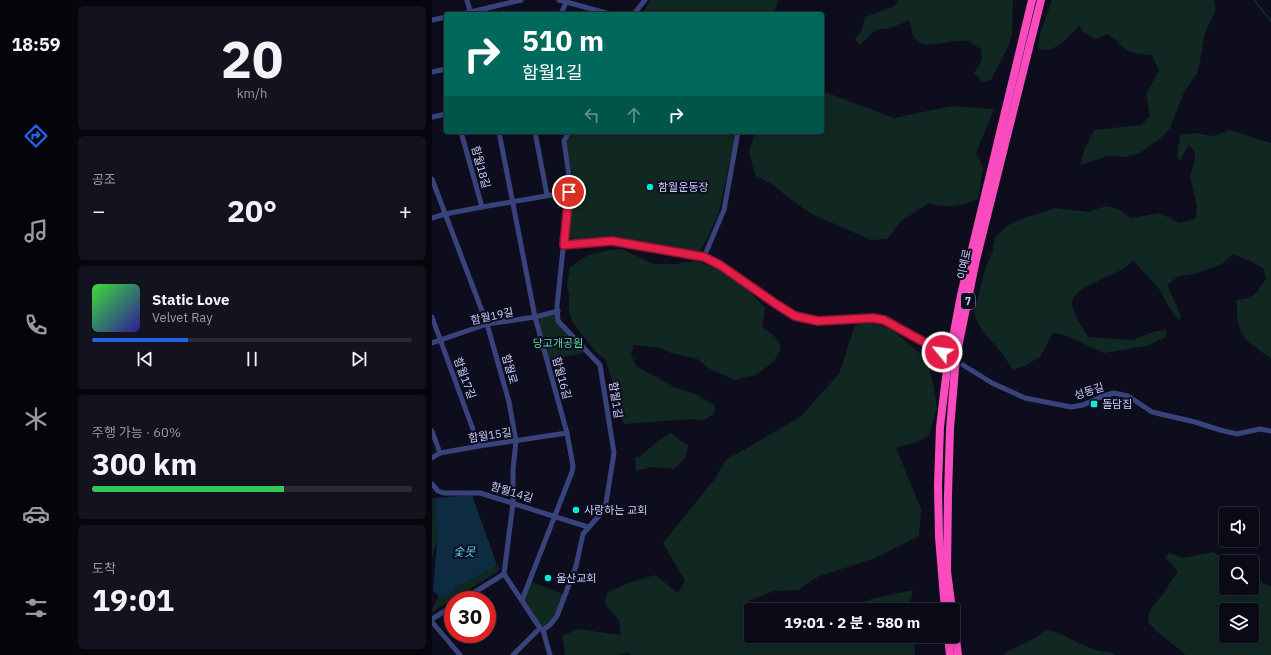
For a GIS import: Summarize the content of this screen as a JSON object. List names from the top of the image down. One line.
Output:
{"streets":{"highway":["이예로","7"],"street":["함월18길","함월19길","함월로","함월17길","함월16길","성동길","함월1길","함월15길","함월14길"]},"crossings":[["함월19길","함월로"],["함월19길","함월17길"],["함월19길","함월16길"],["함월19길","함월1길"],["함월로","함월15길"],["함월로","함월14길"],["함월17길","함월15길"],["함월16길","함월15길"],["함월16길","함월14길"],["함월1길","함월14길"]],"water":["숯못"],"parks":["당고개공원"],"places":{"other":["함월운동장","사랑하는 교회","울산교회"],"transit":["돌담집"]},"page":{"tabs":"18:59","tile":[["20","km/h"],"공조",["주행 가능 · 60%","300 km"],["도착","19:01"]],"turn":["510 m","함월1길"],"heat":["−","20°","+"],"song":["Static Love","Velvet Ray"],"limit":"30","trip":"19:01 · 2 분 · 580 m"}}
